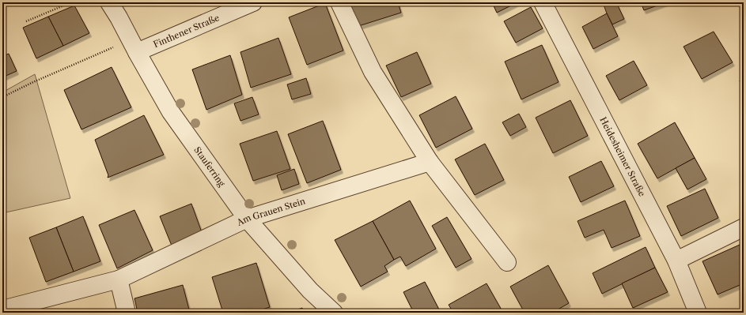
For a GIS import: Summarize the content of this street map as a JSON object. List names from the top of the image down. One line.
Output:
{"streets":{"street":["Finthener Straße","Heidesheimer Straße","Stauferring","Am Grauen Stein"]},"crossings":[["Finthener Straße","Stauferring"],["Stauferring","Am Grauen Stein"]]}
